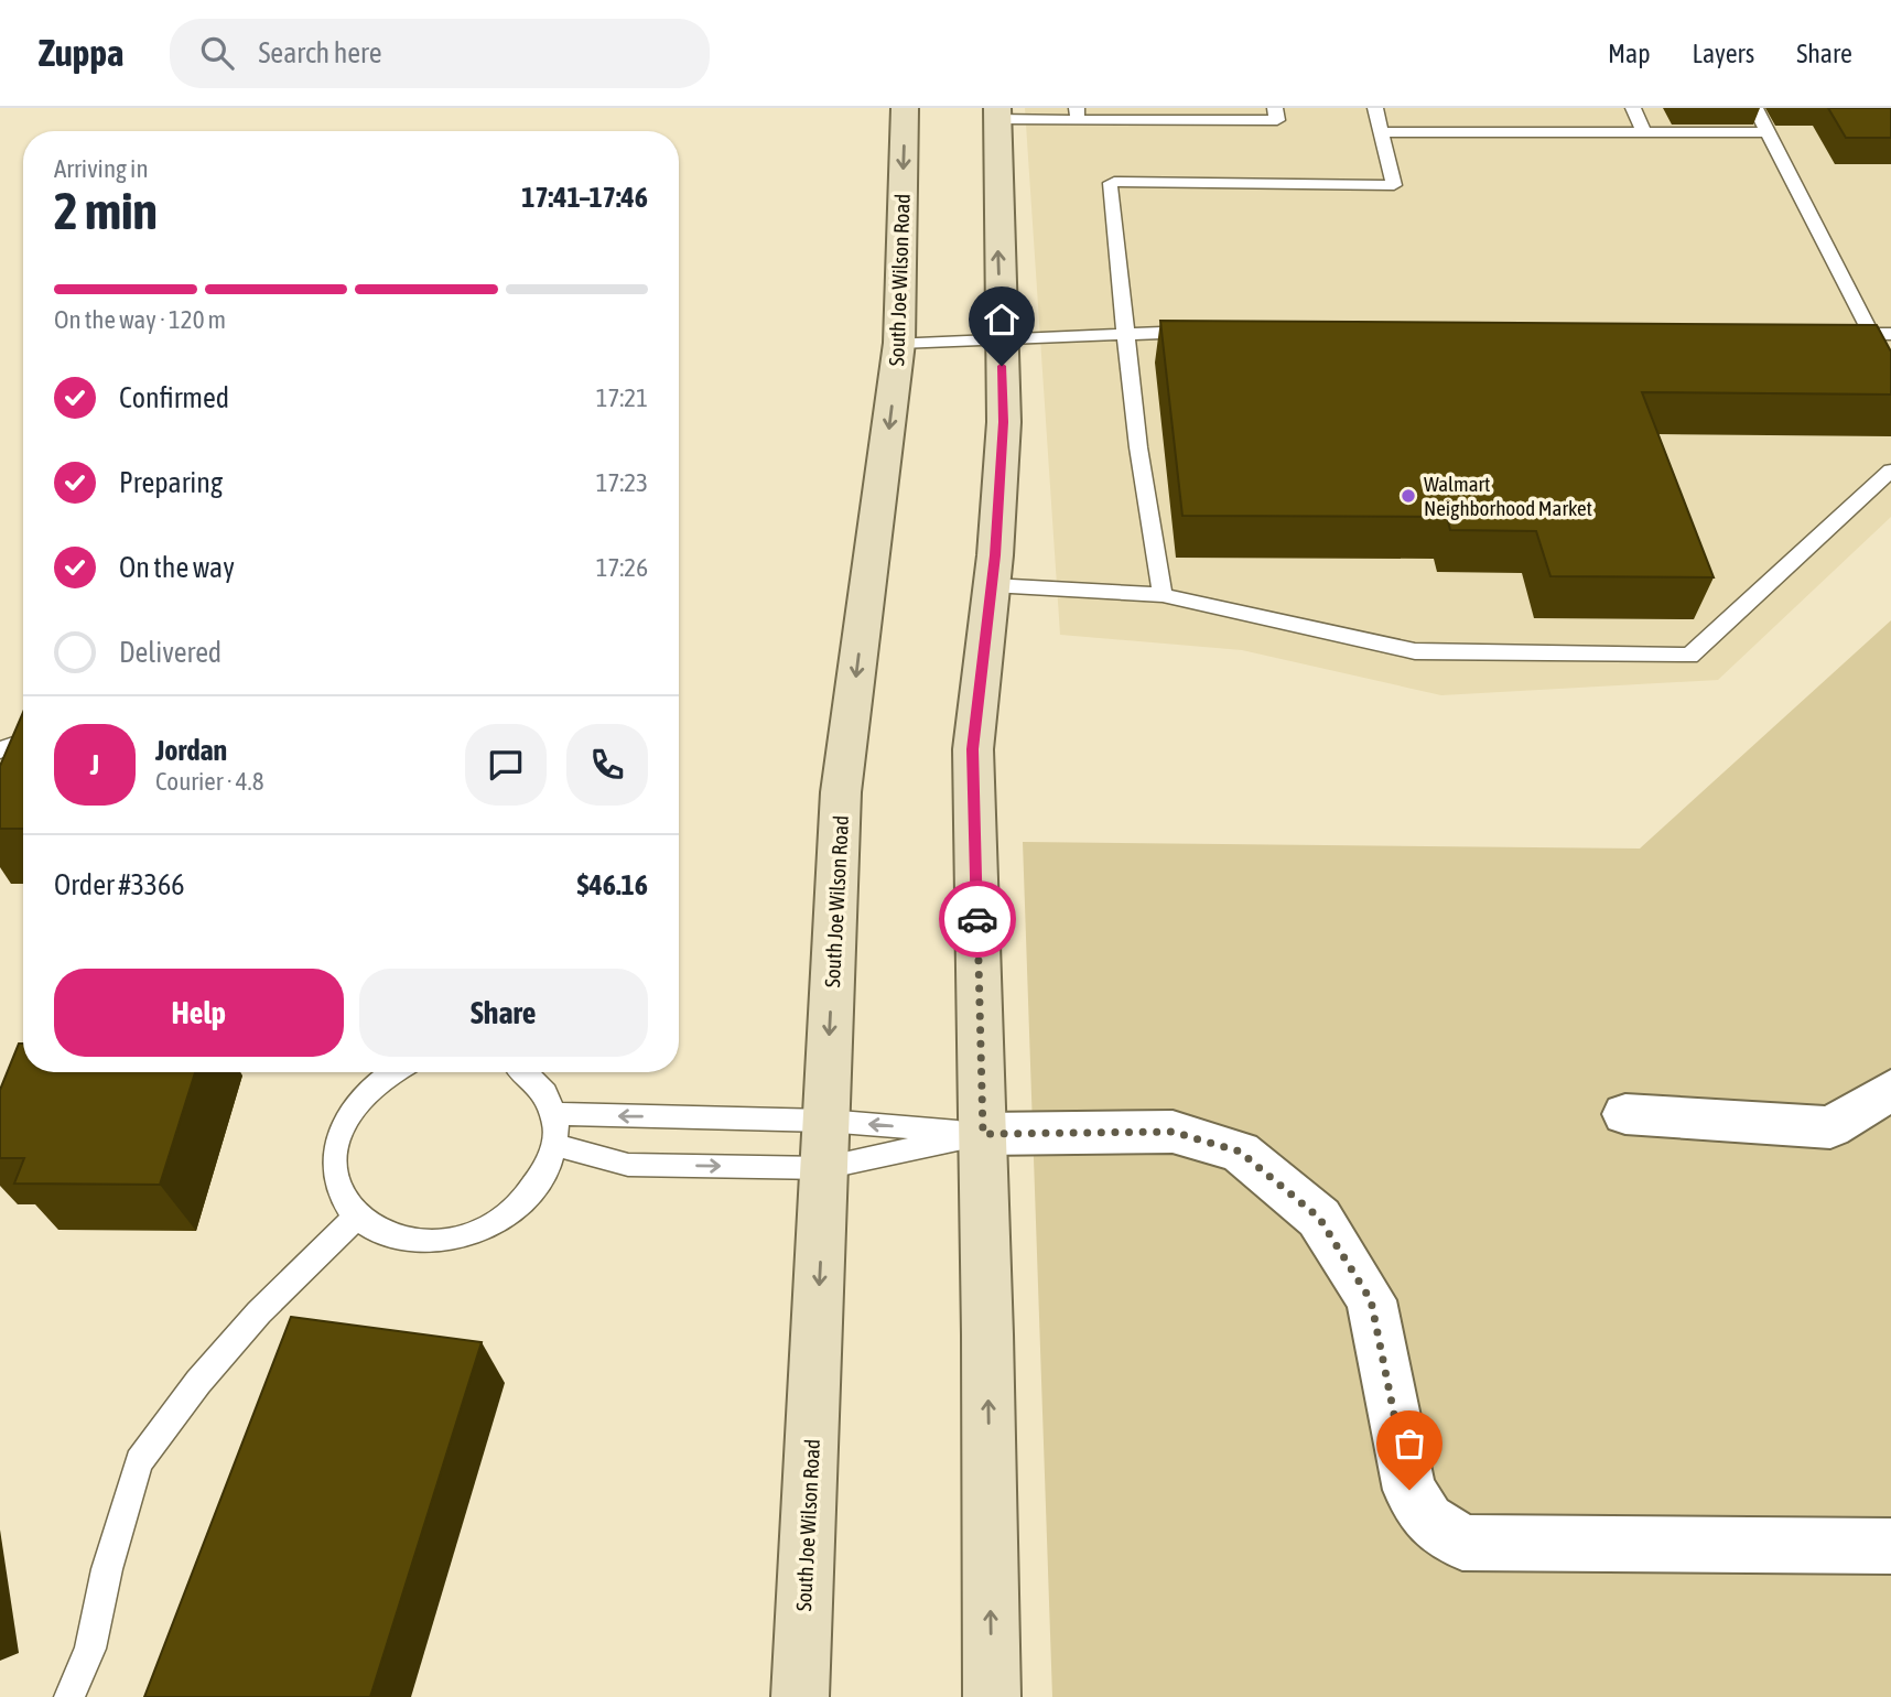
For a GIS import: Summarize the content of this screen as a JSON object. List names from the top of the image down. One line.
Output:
{"streets":{"main road":["South Joe Wilson Road"]},"places":["Walmart Neighborhood Market"],"page":{"header":"Zuppa","search":"Search here","nav":["Map","Layers","Share"],"heading":["2 min","Arriving in","17:41–17:46"],"panel":["Jordan","Courier · 4.8","Order #3366","$46.16"],"bar":"On the way · 120 m","list":[["Confirmed","17:21"],["Preparing","17:23"],["On the way","17:26"],"Delivered"],"round":"J","buttons":["Help","Share"]}}
